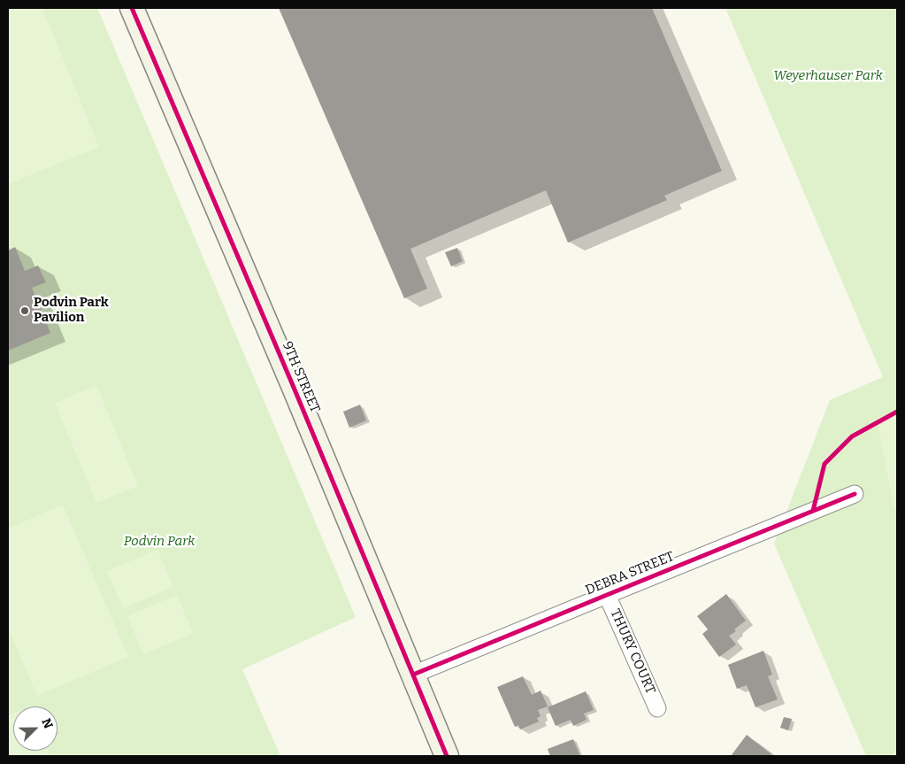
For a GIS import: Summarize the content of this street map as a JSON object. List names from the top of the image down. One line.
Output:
{"streets":{"street":["9TH STREET","DEBRA STREET","THURY COURT"]},"crossings":[["9TH STREET","DEBRA STREET"],["DEBRA STREET","THURY COURT"]],"parks":["Weyerhauser Park","Podvin Park"],"places":["Podvin Park Pavilion"],"north":"top right"}
